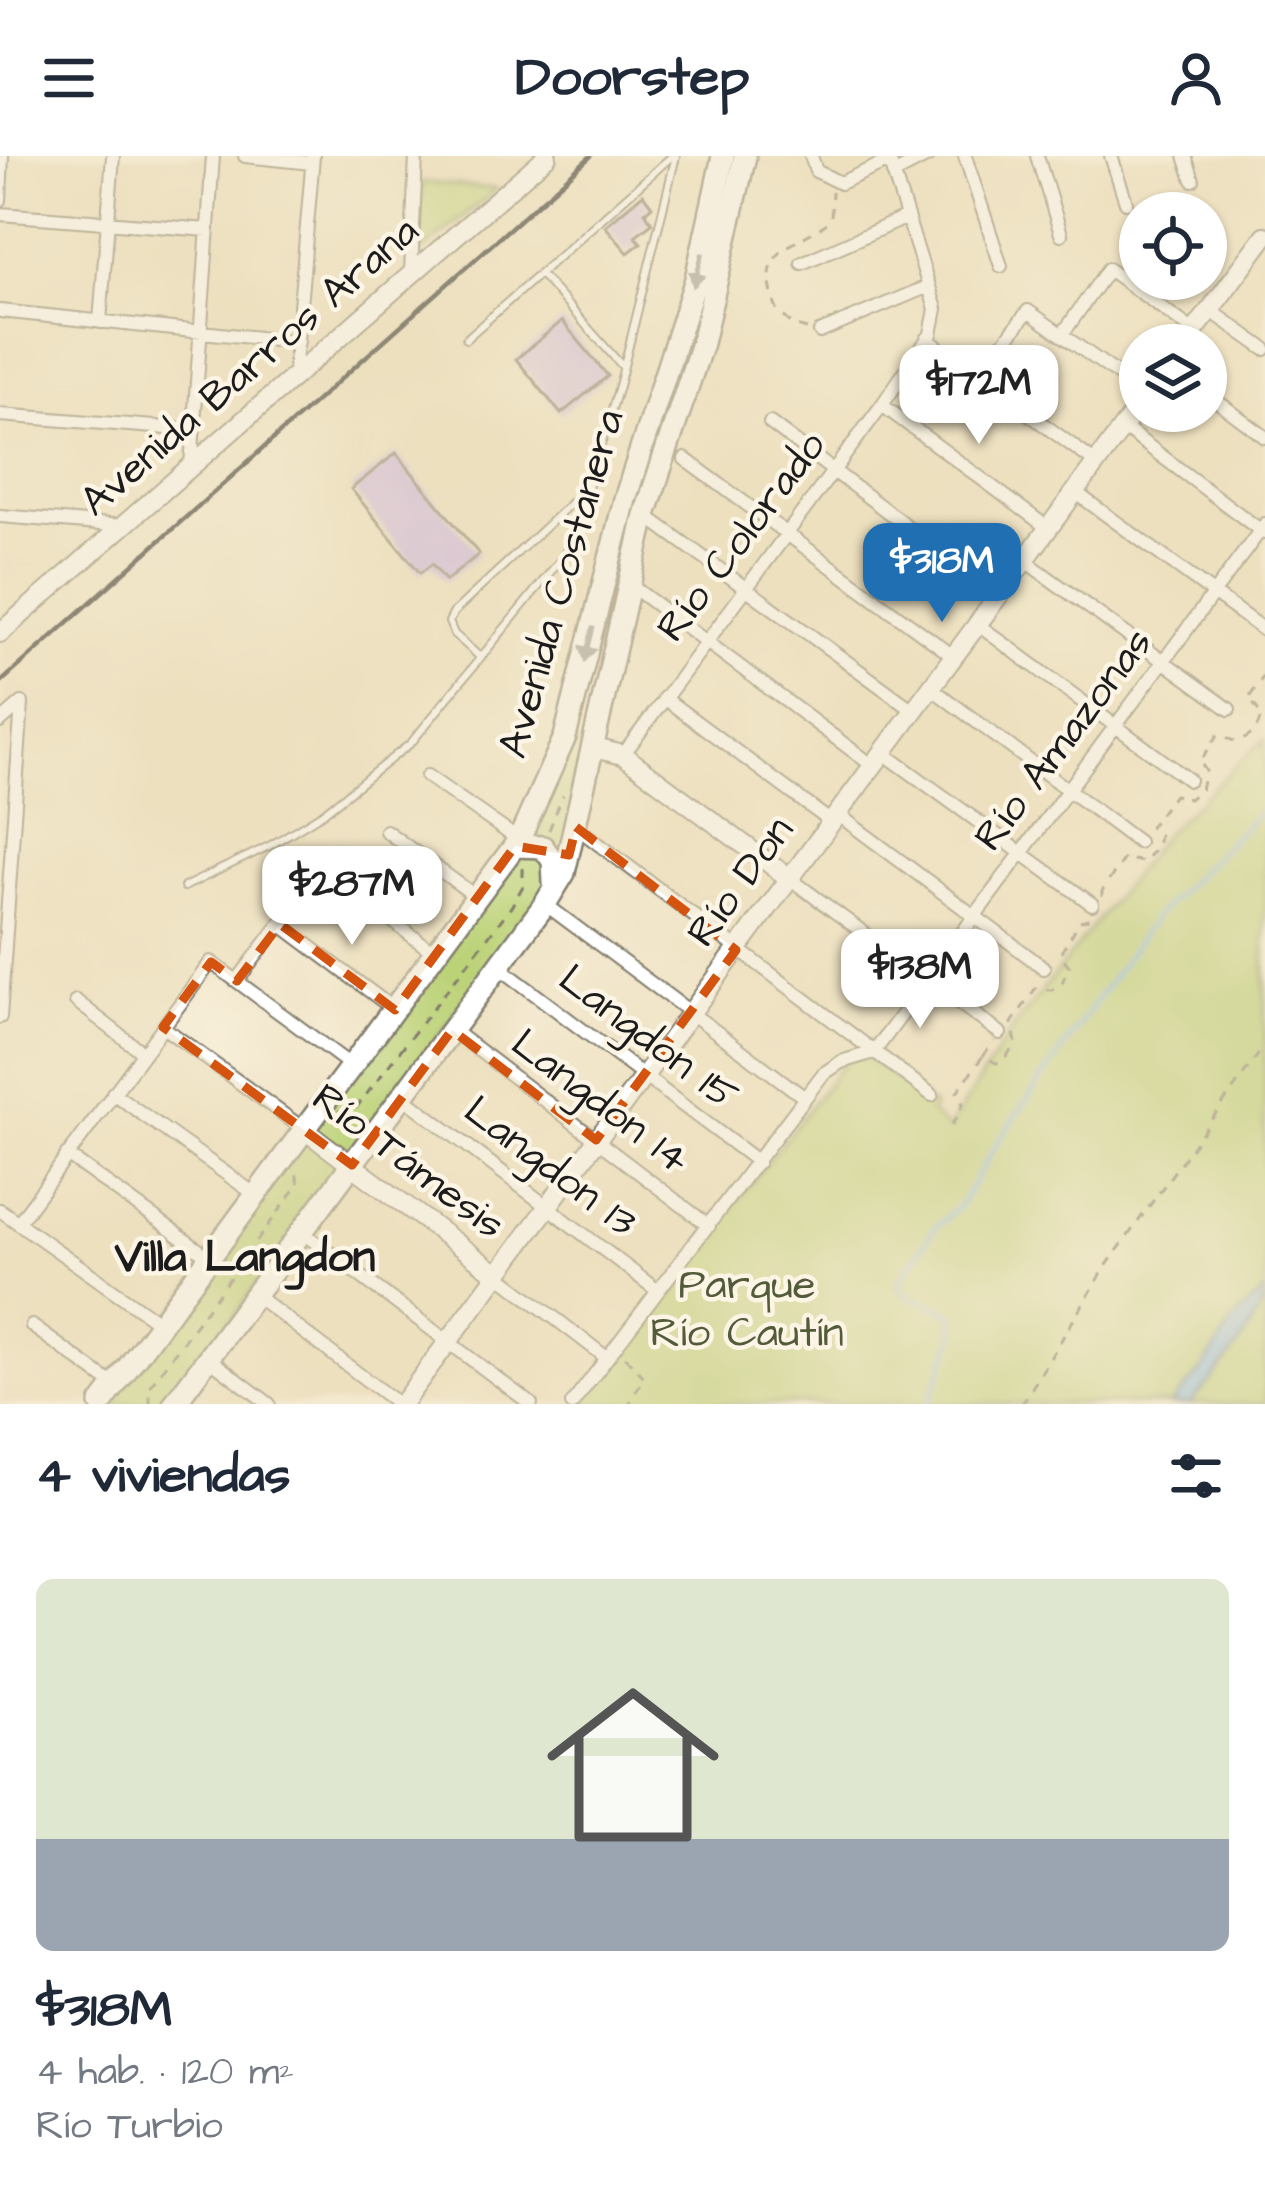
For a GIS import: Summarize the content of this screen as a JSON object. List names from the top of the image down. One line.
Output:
{"streets":{"main road":["Avenida Costanera"],"street":["Avenida Barros Arana","Río Colorado","Río Amazonas","Río Don","Langdon 15","Langdon 14","Río Támesis","Langdon 13"]},"crossings":[["Avenida Costanera","Langdon 15"],["Avenida Costanera","Langdon 14"],["Avenida Costanera","Río Támesis"],["Avenida Costanera","Langdon 13"],["Río Don","Langdon 15"],["Río Don","Langdon 14"],["Río Don","Río Támesis"],["Río Don","Langdon 13"]],"districts":["Villa Langdon"],"parks":["Parque Río Cautín"],"page":{"header":"Doorstep","price":["$172M","$318M","$287M","$138M"],"heading":"4 viviendas","list":[{"name":"$318M","note":"4 hab. · 120 m² · Río Turbio"}]}}
